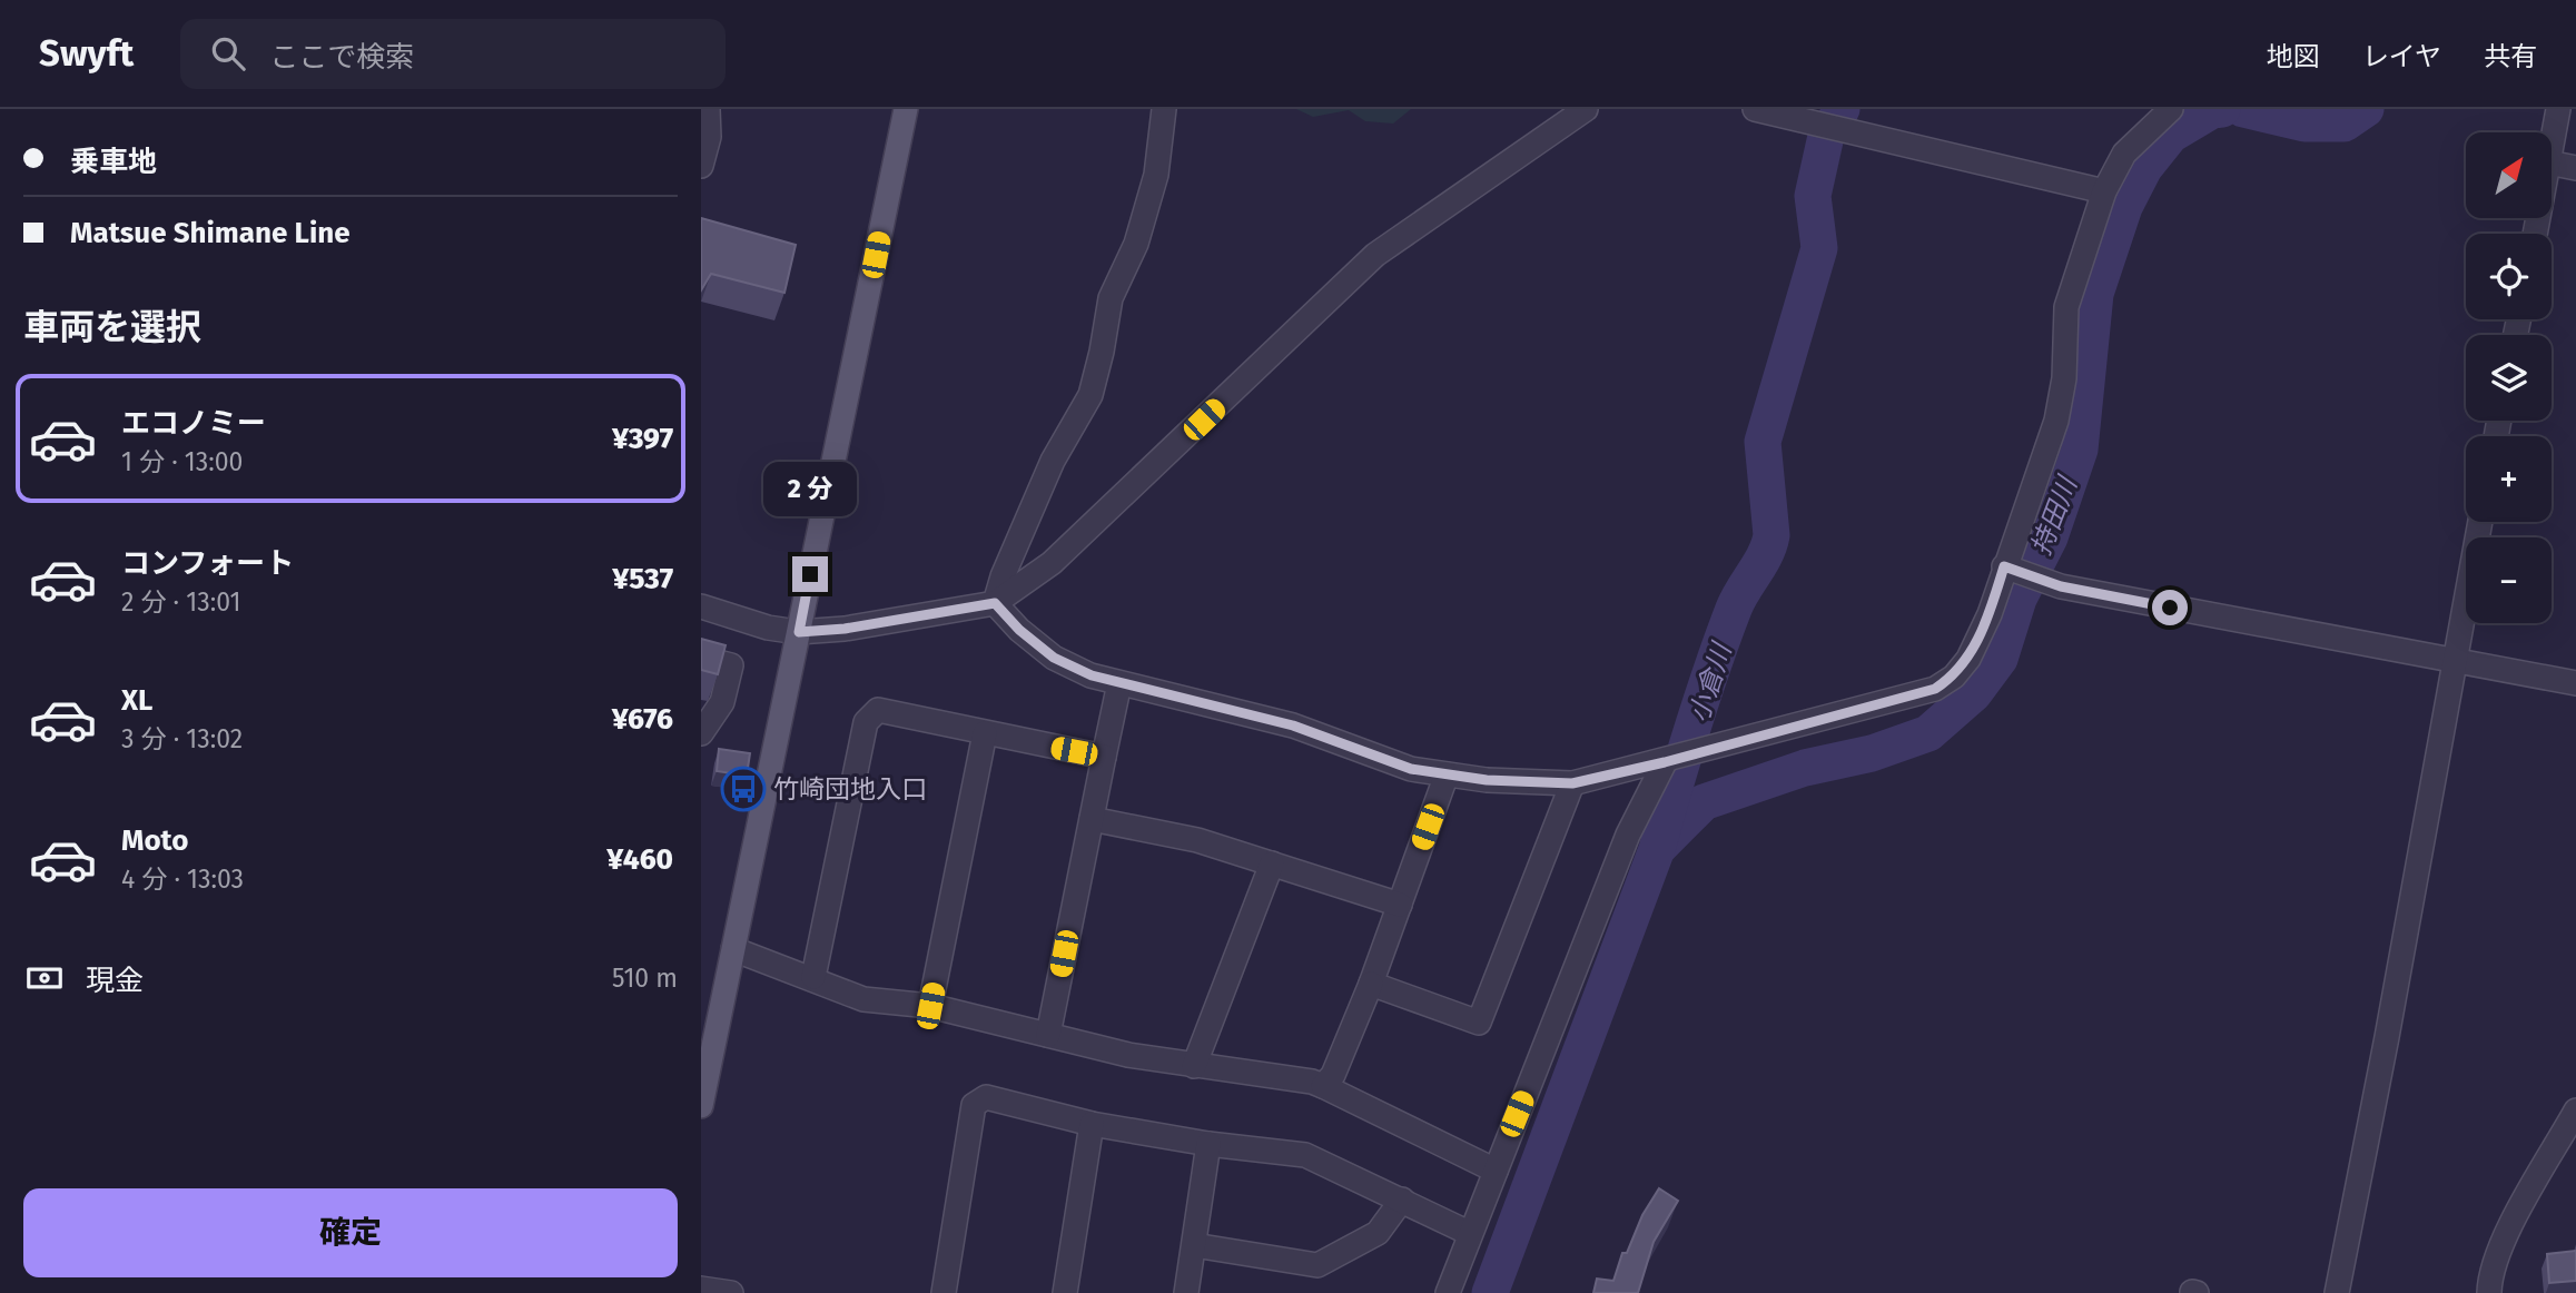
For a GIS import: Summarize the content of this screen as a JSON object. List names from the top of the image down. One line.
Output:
{"water":["持田川","小倉川"],"places":{"bus stop":["竹崎団地入口"]},"north":"top right","page":{"header":"Swyft","search":"ここで検索","nav":["地図","レイヤ","共有"],"banner":["乗車地","Matsue Shimane Line"],"map_buttons":["+","−"],"heading":"車両を選択","list":[{"name":"エコノミー","note":"1 分 · 13:00","value":"¥397"},{"name":"コンフォート","note":"2 分 · 13:01","value":"¥537"},{"name":"XL","note":"3 分 · 13:02","value":"¥676"},{"name":"Moto","note":"4 分 · 13:03","value":"¥460"}],"bubble":"2 分","pay":["現金","510 m"],"buttons":"確定"}}
